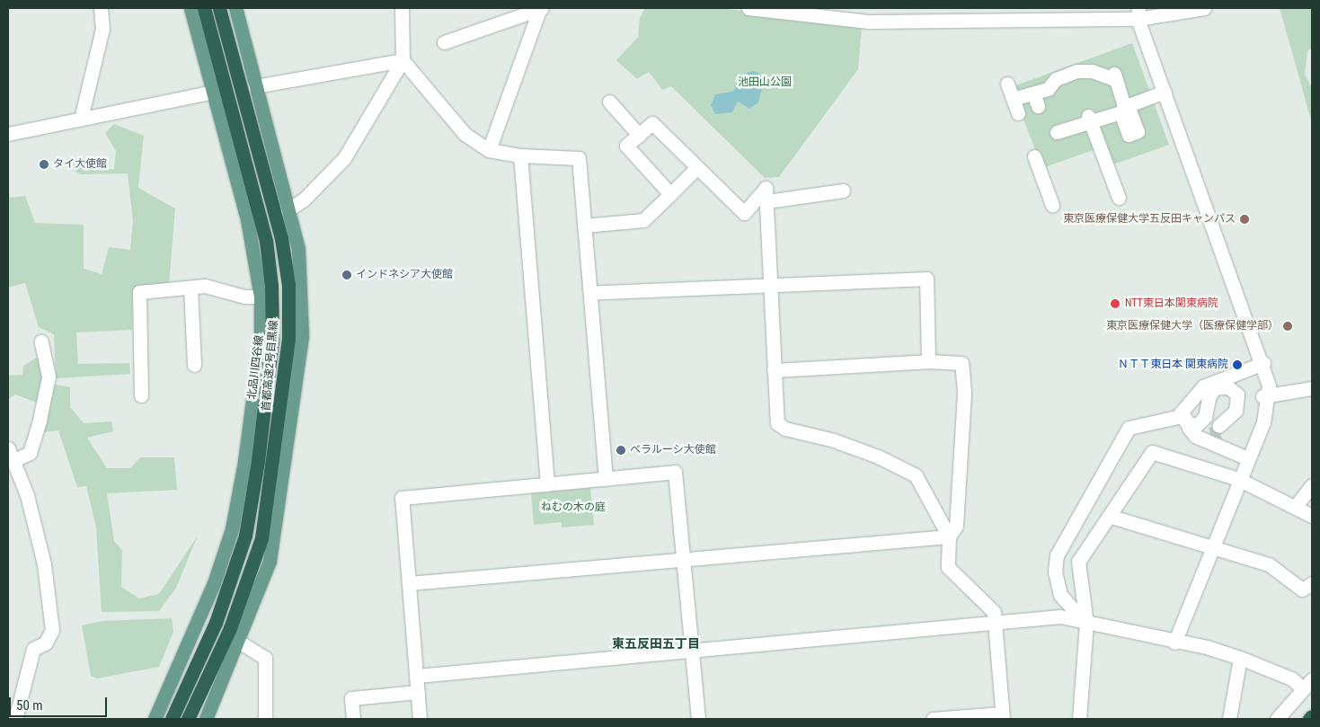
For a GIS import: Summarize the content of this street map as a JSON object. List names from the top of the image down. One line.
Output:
{"streets":{"highway":["首都高速2号目黒線"],"main road":["北品川四谷線"]},"districts":["東五反田五丁目"],"parks":["池田山公園","ねむの木の庭"],"places":["タイ大使館","東京医療保健大学五反田キャンパス","インドネシア大使館","NTT東日本関東病院","東京医療保健大学（医療保健学部）","ＮＴＴ東日本 関東病院","ベラルーシ大使館"],"scale_bar":"50 m"}
